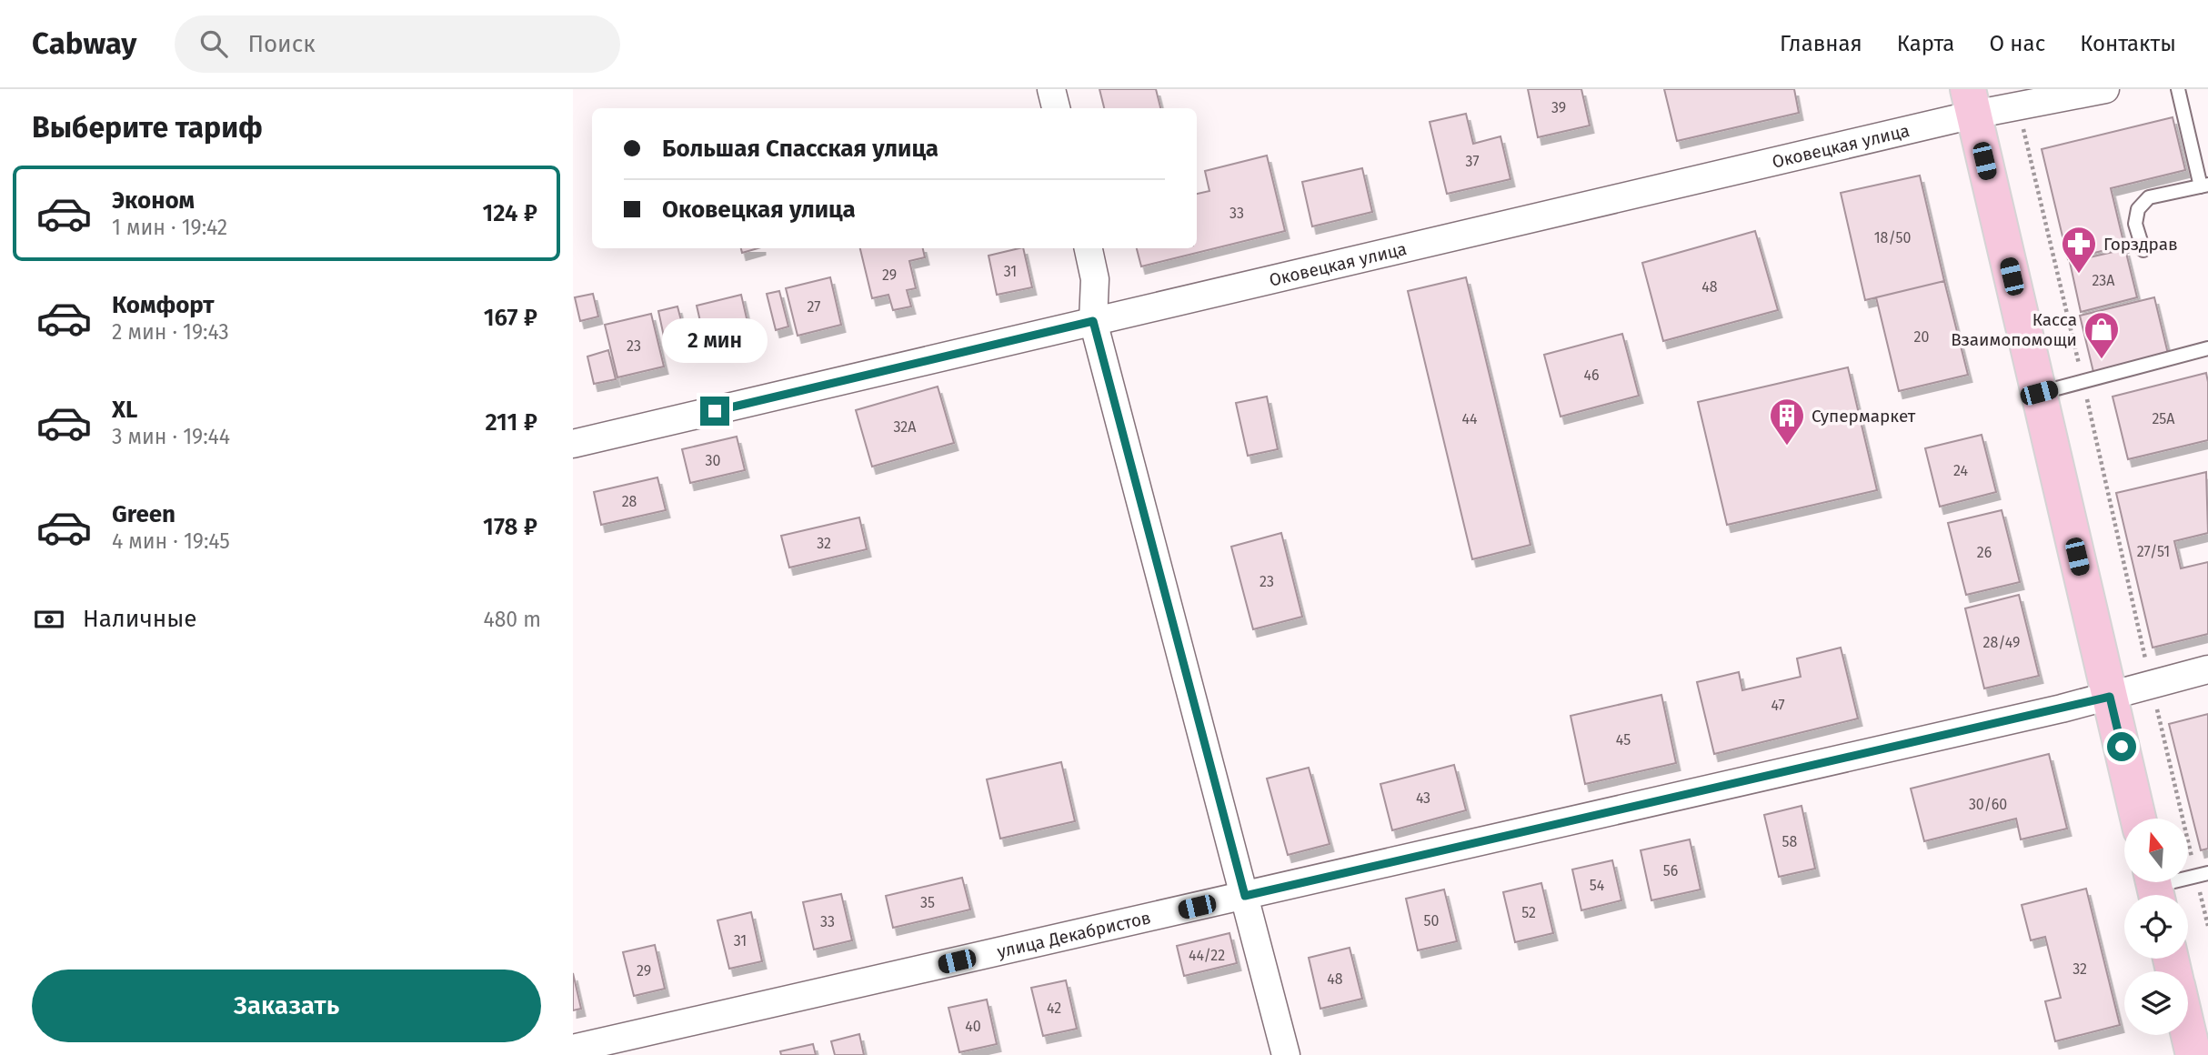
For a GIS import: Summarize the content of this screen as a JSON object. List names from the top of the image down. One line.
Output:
{"streets":{"street":["Оковецкая улица","улица Декабристов"]},"places":{"pharmacy":["Горздрав"],"shop":["Касса Взаимопомощи"],"building":["Супермаркет"]},"house_numbers":["39","37","33","18/50","31","29","23А","48","27","20","23","46","44","25А","32А","30","24","28","32","27/51","26","23","28/49","47","45","43","30/60","58","56","54","35","52","50","33","31","44/22","32","29","48","42","40"],"north":"top","page":{"header":"Cabway","search":"Поиск","nav":["Главная","Карта","О нас","Контакты"],"heading":"Выберите тариф","banner":["Большая Спасская улица","Оковецкая улица"],"list":[{"name":"Эконом","note":"1 мин · 19:42","value":"124 ₽"},{"name":"Комфорт","note":"2 мин · 19:43","value":"167 ₽"},{"name":"XL","note":"3 мин · 19:44","value":"211 ₽"},{"name":"Green","note":"4 мин · 19:45","value":"178 ₽"}],"bubble":"2 мин","pay":["Наличные","480 m"],"buttons":"Заказать"}}
